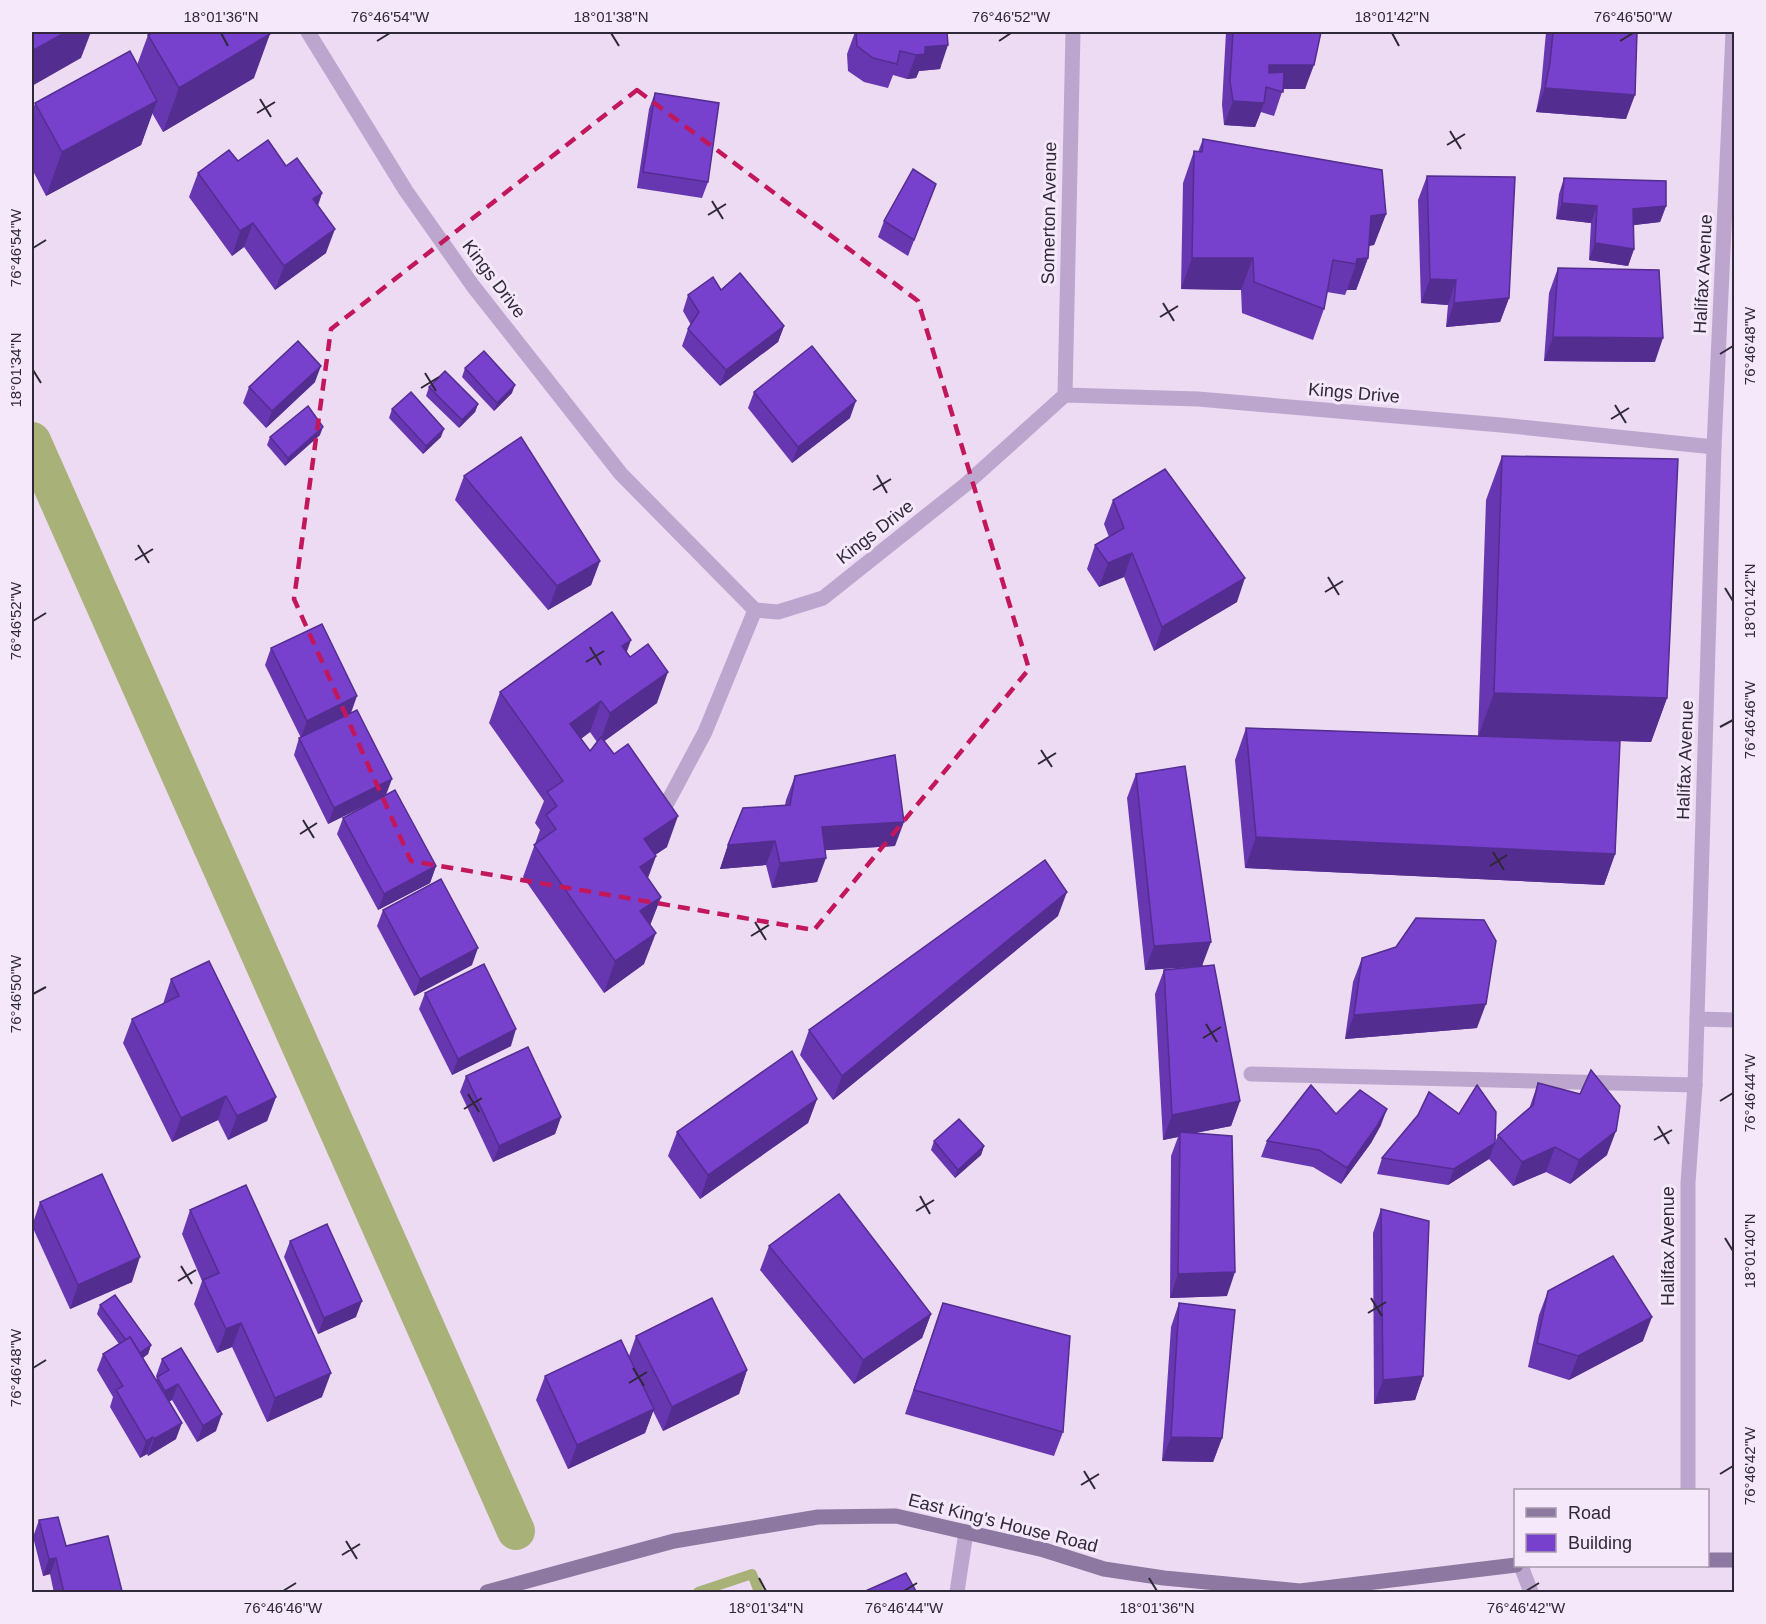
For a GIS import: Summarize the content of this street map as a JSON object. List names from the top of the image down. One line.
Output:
{"streets":{"main road":["East King's House Road"],"street":["Somerton Avenue","Halifax Avenue","Kings Drive"]},"crossings":[["Somerton Avenue","Kings Drive"],["Halifax Avenue","Kings Drive"]],"legend":["Road","Building"],"coordinates":["18°01'36\"N","76°46'54\"W","18°01'38\"N","76°46'52\"W","18°01'42\"N","76°46'50\"W","76°46'48\"W","18°01'34\"N","76°46'46\"W","76°46'44\"W","18°01'40\"N","76°46'42\"W"]}
